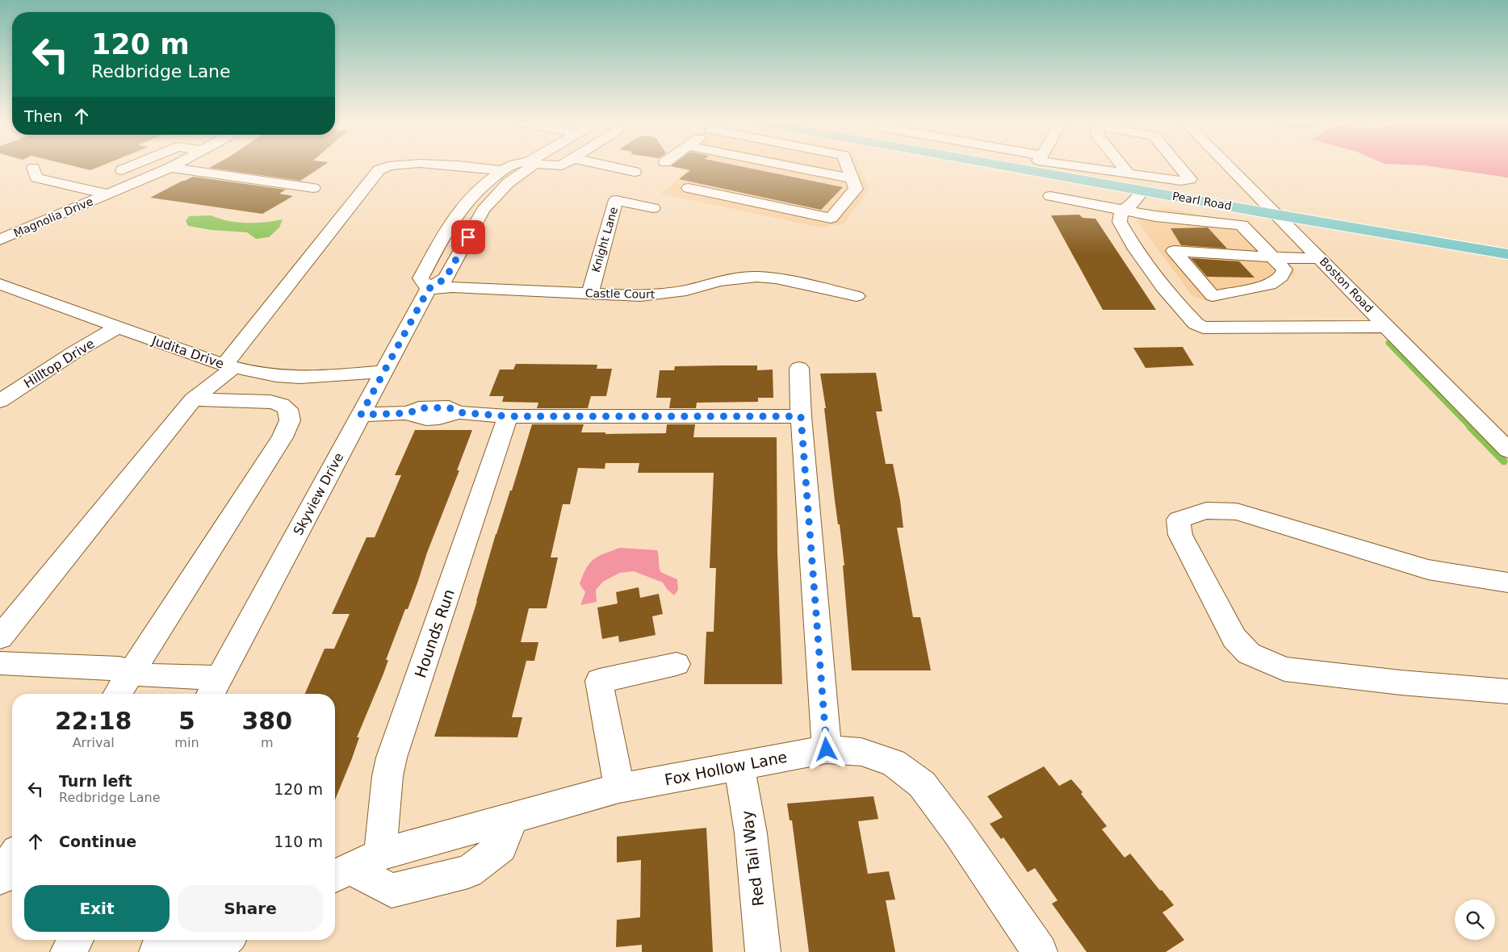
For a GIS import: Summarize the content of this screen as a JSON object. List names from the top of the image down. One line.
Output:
{"streets":{"main road":["Pearl Road"],"street":["Magnolia Drive","Knight Lane","Boston Road","Castle Court","Judita Drive","Hilltop Drive","Skyview Drive","Hounds Run","Fox Hollow Lane","Red Tail Way"]},"crossings":[["Pearl Road","Boston Road"],["Knight Lane","Castle Court"],["Castle Court","Skyview Drive"],["Judita Drive","Hilltop Drive"],["Judita Drive","Skyview Drive"],["Hounds Run","Fox Hollow Lane"],["Fox Hollow Lane","Red Tail Way"]],"page":{"turn":["120 m","Redbridge Lane"],"then":"Then","eta":["22:18","Arrival","5","min","380","m"],"list":[{"name":"Turn left","note":"Redbridge Lane","value":"120 m"},{"name":"Continue","value":"110 m"}],"buttons":["Exit","Share"]}}
